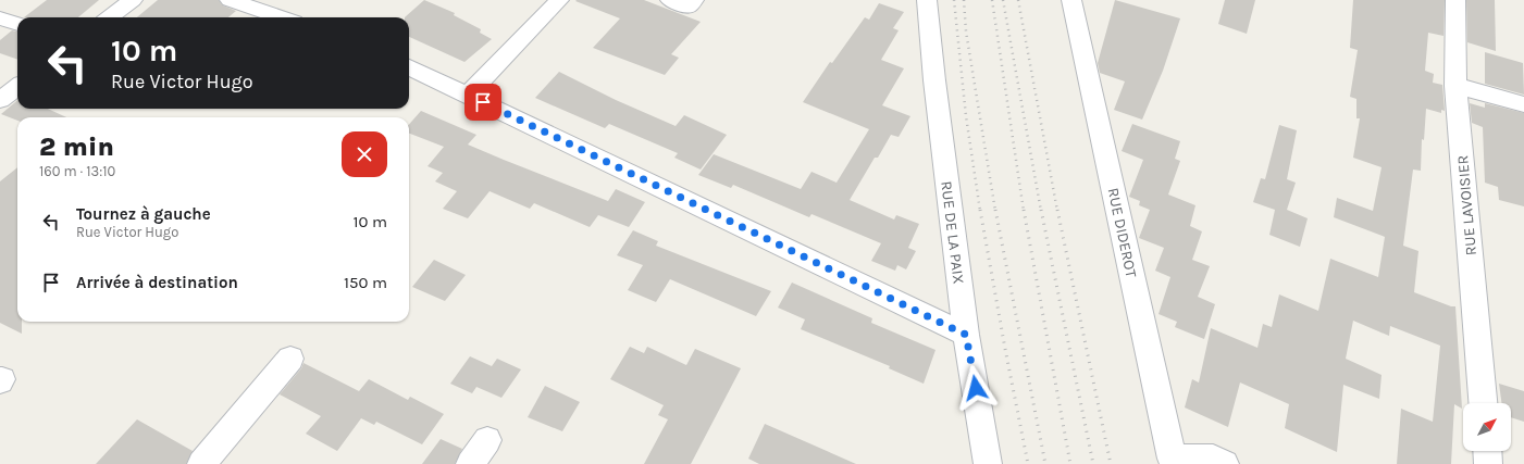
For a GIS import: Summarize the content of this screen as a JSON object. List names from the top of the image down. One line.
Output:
{"streets":{"street":["RUE LAVOISIER","RUE DE LA PAIX","RUE DIDEROT"]},"north":"top right","page":{"turn":["10 m","Rue Victor Hugo"],"heading":["2 min","160 m · 13:10"],"list":[{"name":"Tournez à gauche","note":"Rue Victor Hugo","value":"10 m"},{"name":"Arrivée à destination","value":"150 m"}]}}
